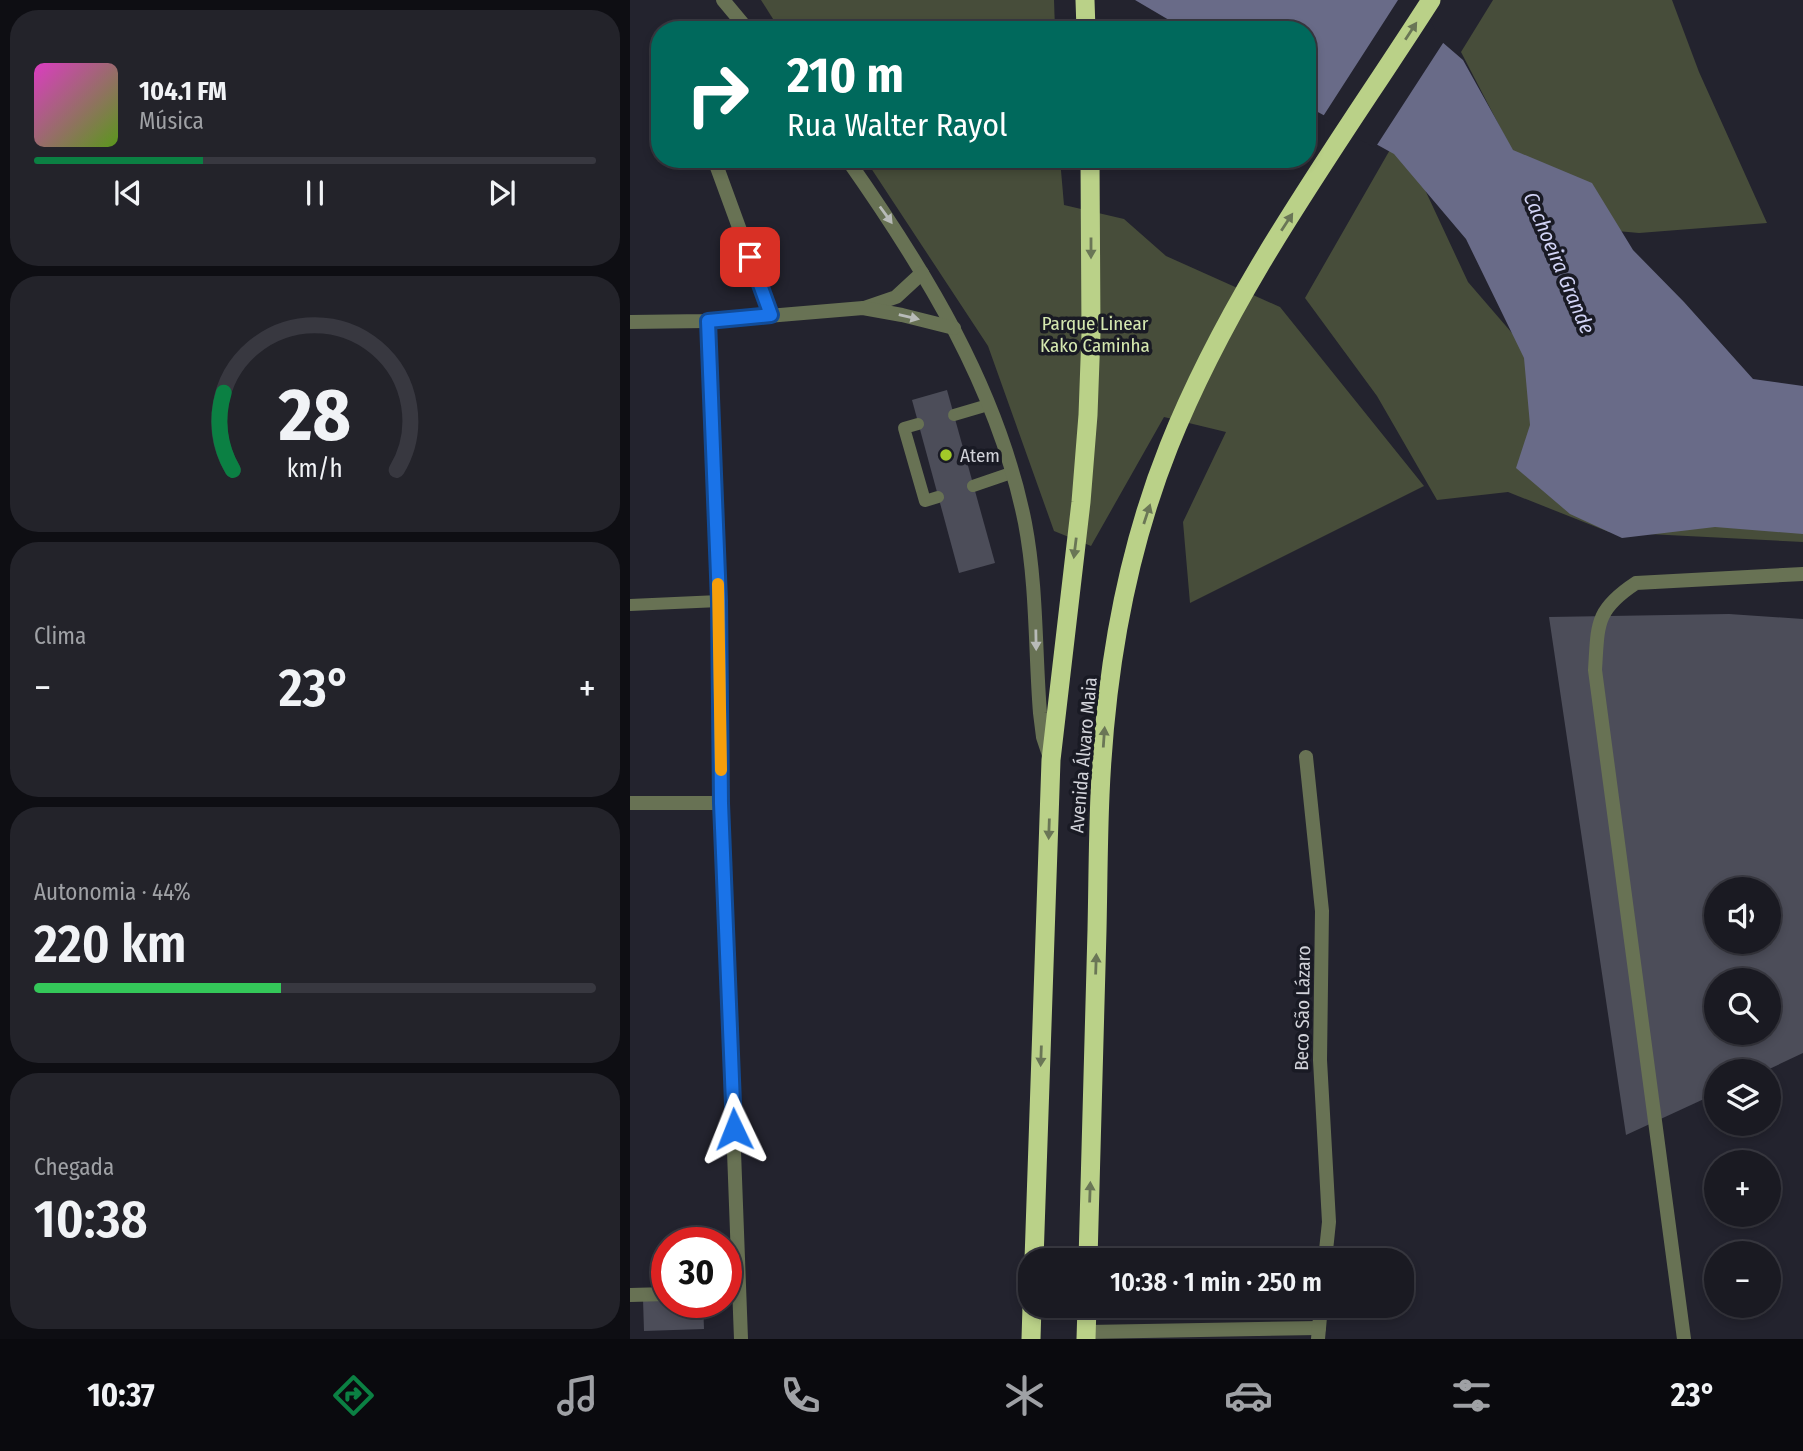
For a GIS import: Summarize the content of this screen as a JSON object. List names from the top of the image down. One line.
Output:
{"streets":{"highway":["Avenida Álvaro Maia"],"street":["Beco São Lázaro"]},"water":["Cachoeira Grande"],"parks":["Parque Linear Kako Caminha"],"places":["Atem"],"page":{"turn":["210 m","Rua Walter Rayol"],"song":["104.1 FM","Música"],"tile":["Clima",["Autonomia · 44%","220 km"],["Chegada","10:38"]],"heat":["−","23°","+"],"map_buttons":["+","−"],"limit":"30","trip":"10:38 · 1 min · 250 m","tabs":["10:37","23°"],"gauge":["28","km/h"]}}
